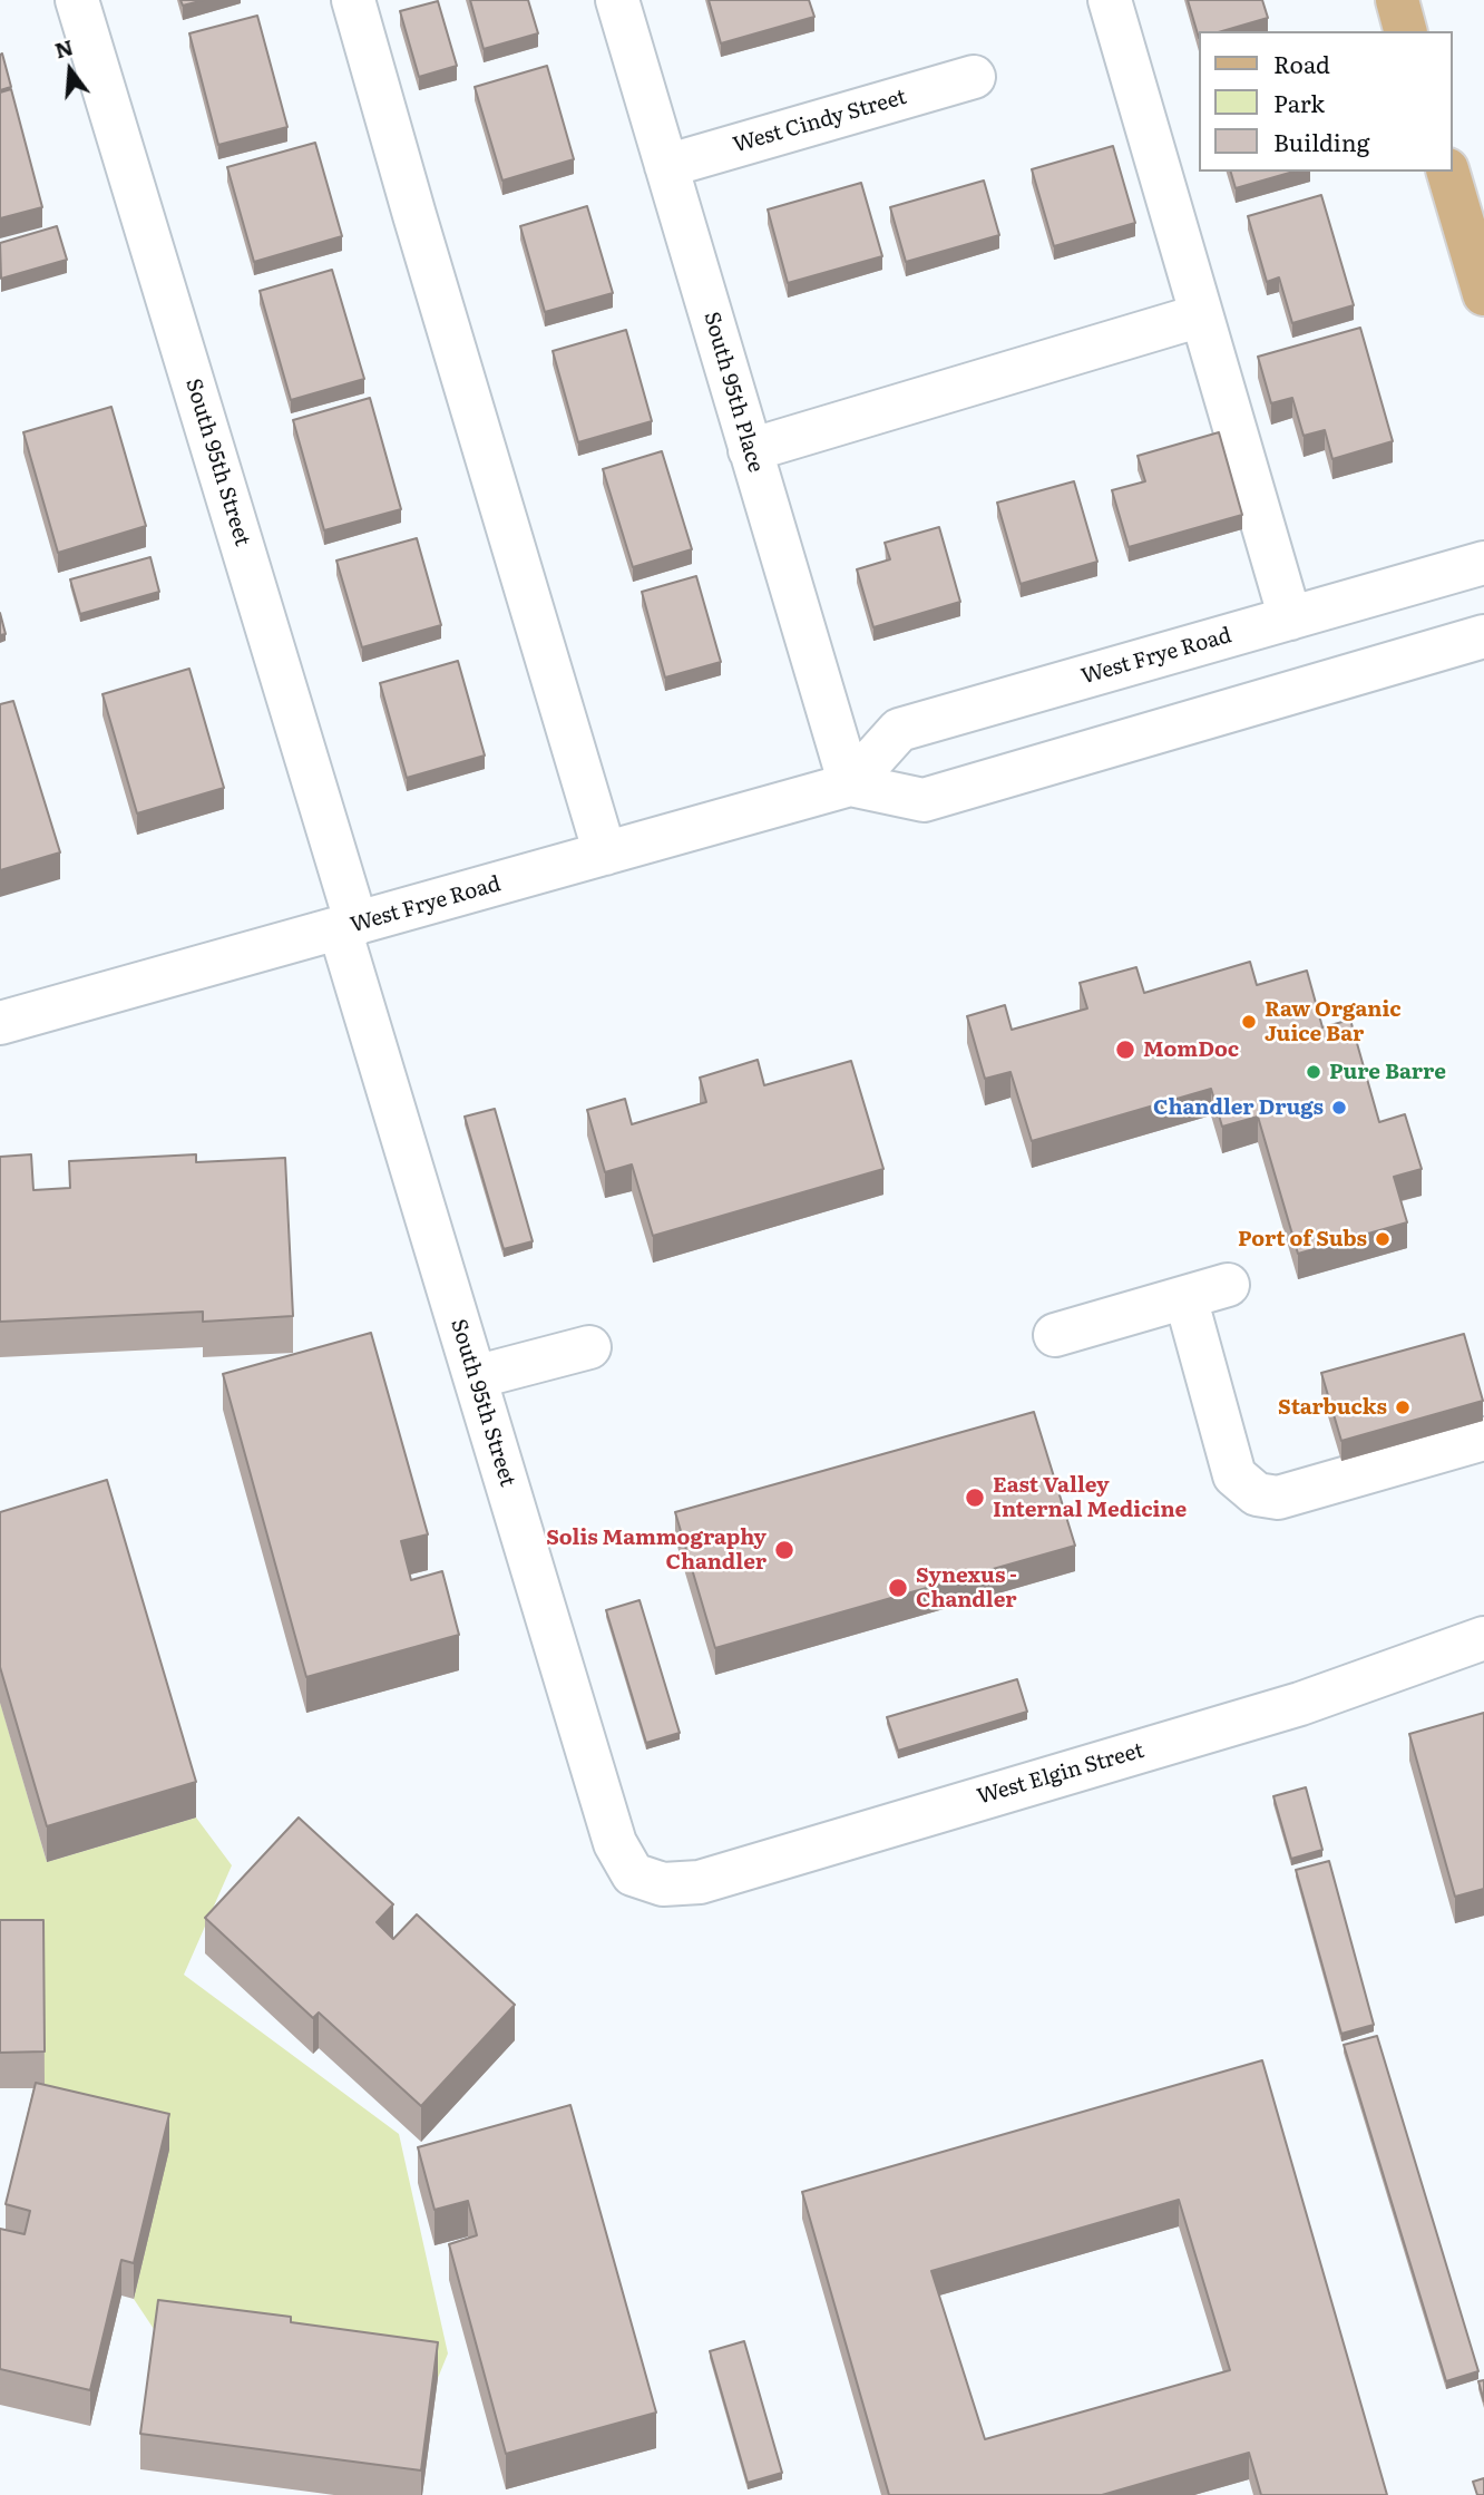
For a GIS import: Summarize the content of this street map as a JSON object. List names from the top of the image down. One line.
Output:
{"streets":{"street":["West Cindy Street","South 95th Place","South 95th Street","West Frye Road","West Elgin Street"]},"crossings":[["West Cindy Street","South 95th Place"],["South 95th Place","West Frye Road"],["South 95th Street","West Frye Road"],["South 95th Street","West Elgin Street"]],"places":["Raw Organic Juice Bar","MomDoc","Pure Barre","Chandler Drugs","Port of Subs","Starbucks","East Valley Internal Medicine","Solis Mammography Chandler","Synexus - Chandler"],"legend":["Road","Park","Building"],"north":"top"}
